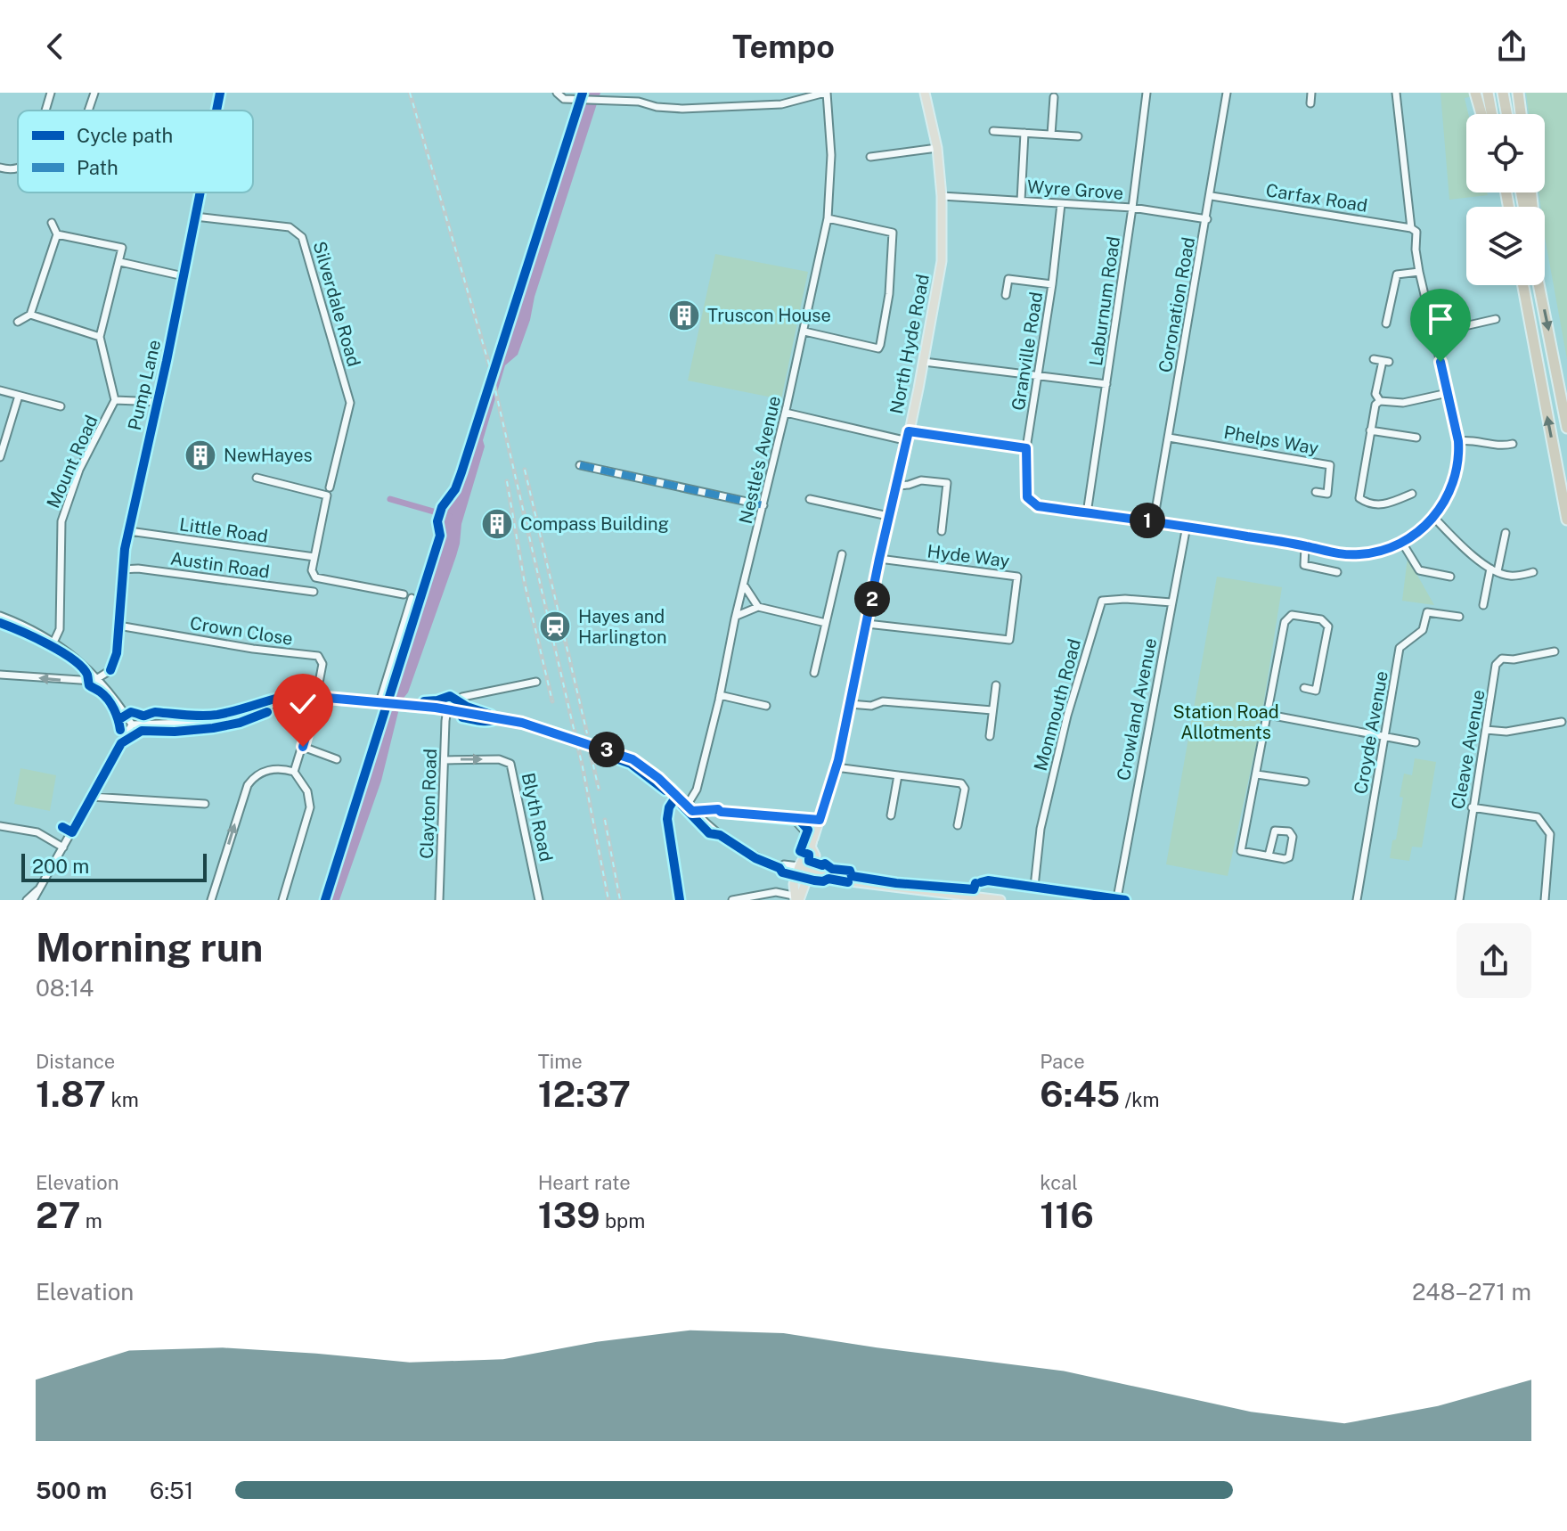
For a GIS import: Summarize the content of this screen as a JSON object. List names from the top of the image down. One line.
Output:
{"streets":{"main road":["North Hyde Road"],"street":["Wyre Grove","Carfax Road","Laburnum Road","Silverdale Road","Coronation Road","Granville Road","Pump Lane","Phelps Way","Nestle's Avenue","Mount Road","Little Road","Hyde Way","Austin Road","Crown Close","Monmouth Road","Crowland Avenue","Croyde Avenue","Cleave Avenue","Clayton Road","Blyth Road"]},"crossings":[["Wyre Grove","Laburnum Road"],["Wyre Grove","Coronation Road"],["Wyre Grove","North Hyde Road"],["Wyre Grove","Granville Road"],["Carfax Road","Coronation Road"],["Laburnum Road","Granville Road"],["Silverdale Road","Pump Lane"],["Coronation Road","Phelps Way"],["North Hyde Road","Hyde Way"],["Pump Lane","Little Road"],["Pump Lane","Austin Road"],["Pump Lane","Crown Close"],["Monmouth Road","Crowland Avenue"],["Clayton Road","Blyth Road"]],"one_way":["Blyth Road"],"parks":["Station Road Allotments"],"places":{"building":["Truscon House","NewHayes","Compass Building"],"station":["Hayes and Harlington"]},"legend":["Cycle path","Path"],"scale_bar":"200 m","page":{"header":"Tempo","pins":["1","2","3"],"scale":"200 m","heading":["Morning run","08:14"],"stats":[["Distance","1.87 km"],["Time","12:37"],["Pace","6:45 /km"],["Elevation","27 m"],["Heart rate","139 bpm"],["kcal","116"]],"chart":["Elevation","248–271 m"],"list":[{"name":"500 m","note":"6:51"}]}}
